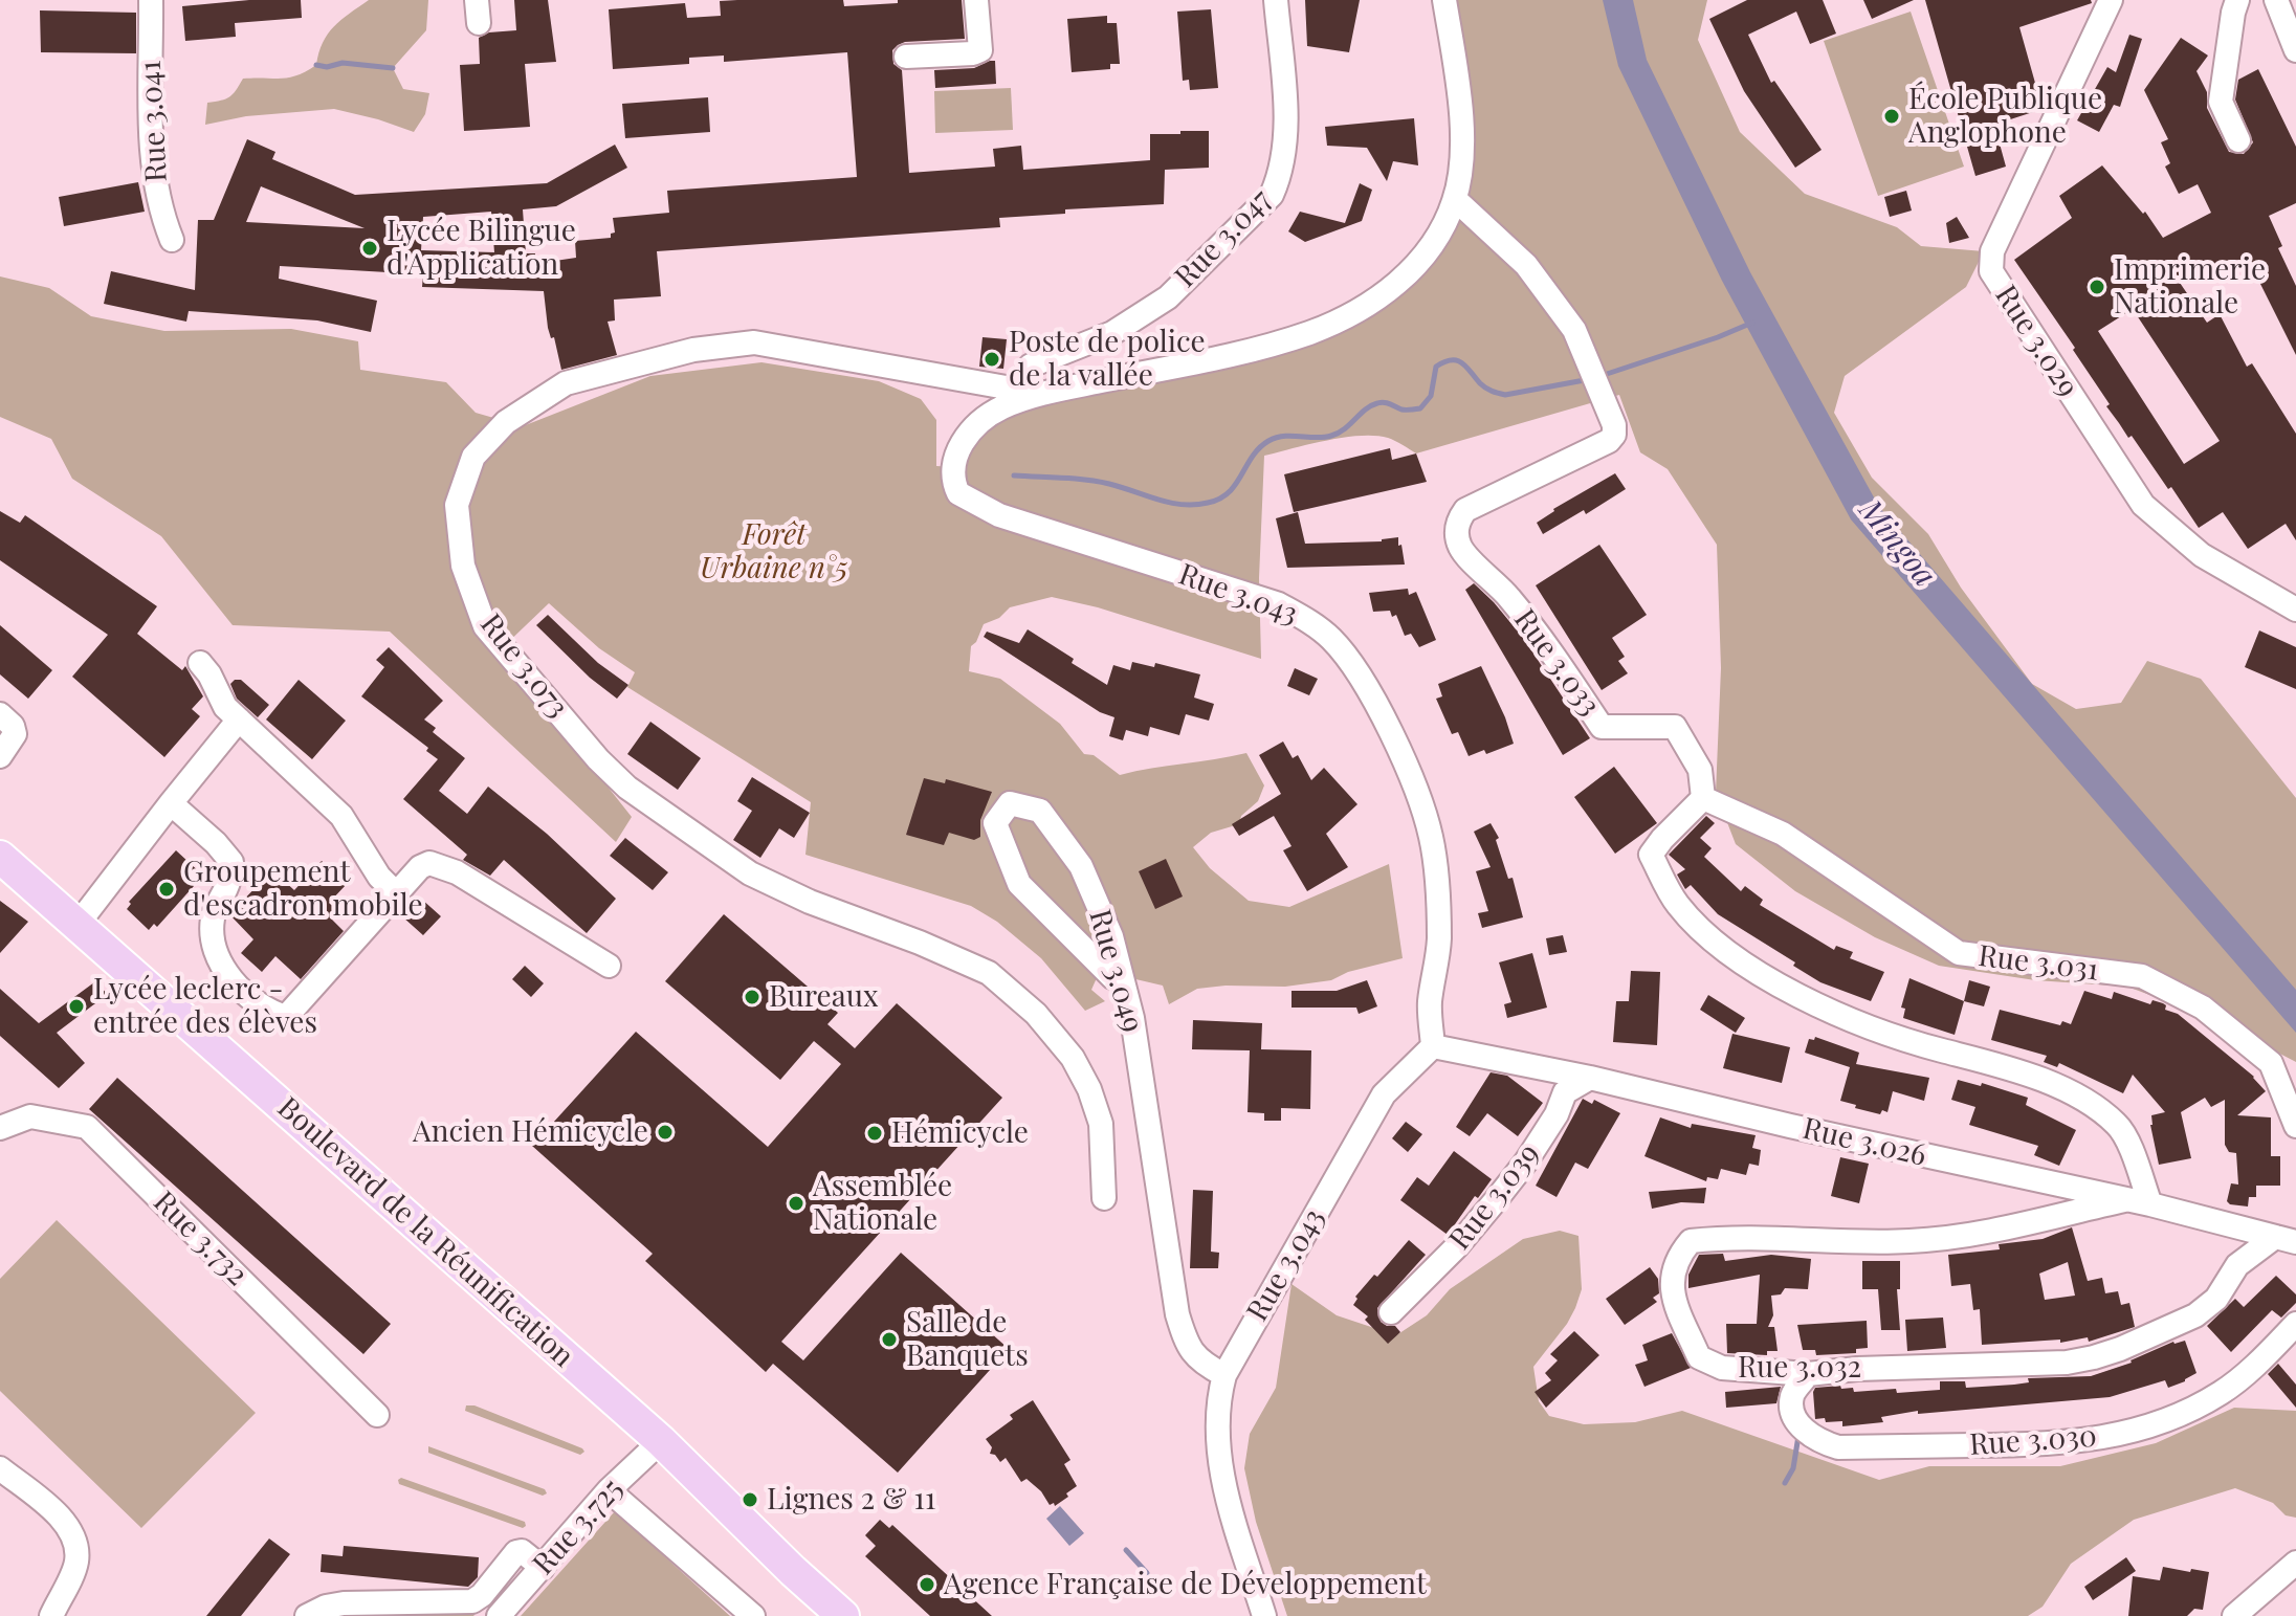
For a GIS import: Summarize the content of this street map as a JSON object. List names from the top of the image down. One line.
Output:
{"streets":{"main road":["Boulevard de la Réunification"],"street":["Rue 3.041","Rue 3.047","Rue 3.029","Rue 3.043","Rue 3.033","Rue 3.073","Rue 3.031","Rue 3.049","Rue 3.026","Rue 3.039","Rue 3.732","Rue 3.032","Rue 3.030","Rue 3.725"]},"crossings":[["Rue 3.047","Rue 3.073"],["Rue 3.043","Rue 3.033"],["Rue 3.043","Rue 3.073"],["Rue 3.043","Rue 3.049"],["Rue 3.043","Rue 3.026"],["Rue 3.033","Rue 3.031"],["Rue 3.026","Rue 3.039"],["Rue 3.026","Rue 3.032"],["Boulevard de la Réunification","Rue 3.725"],["Rue 3.032","Rue 3.030"]],"water":["Mingoa"],"parks":["Forêt Urbaine n°5"],"places":["École Publique Anglophone","Lycée Bilingue d'Application","Imprimerie Nationale","Poste de police de la vallée","Groupement d'escadron mobile","Bureaux","Lycée leclerc - entrée des élèves","Ancien Hémicycle","Hémicycle","Assemblée Nationale","Salle de Banquets","Lignes 2 & 11","Agence Française de Développement"]}
